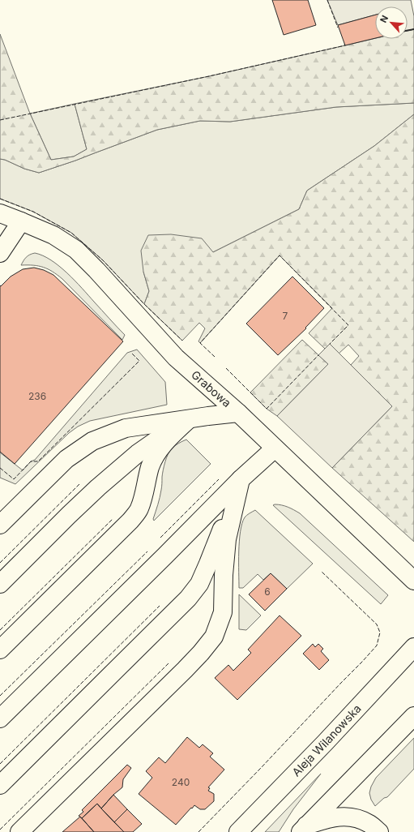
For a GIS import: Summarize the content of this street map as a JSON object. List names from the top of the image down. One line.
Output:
{"streets":{"street":["Grabowa","Aleja Wilanowska"]},"house_numbers":["7","236","6","240"],"north":"top left"}
